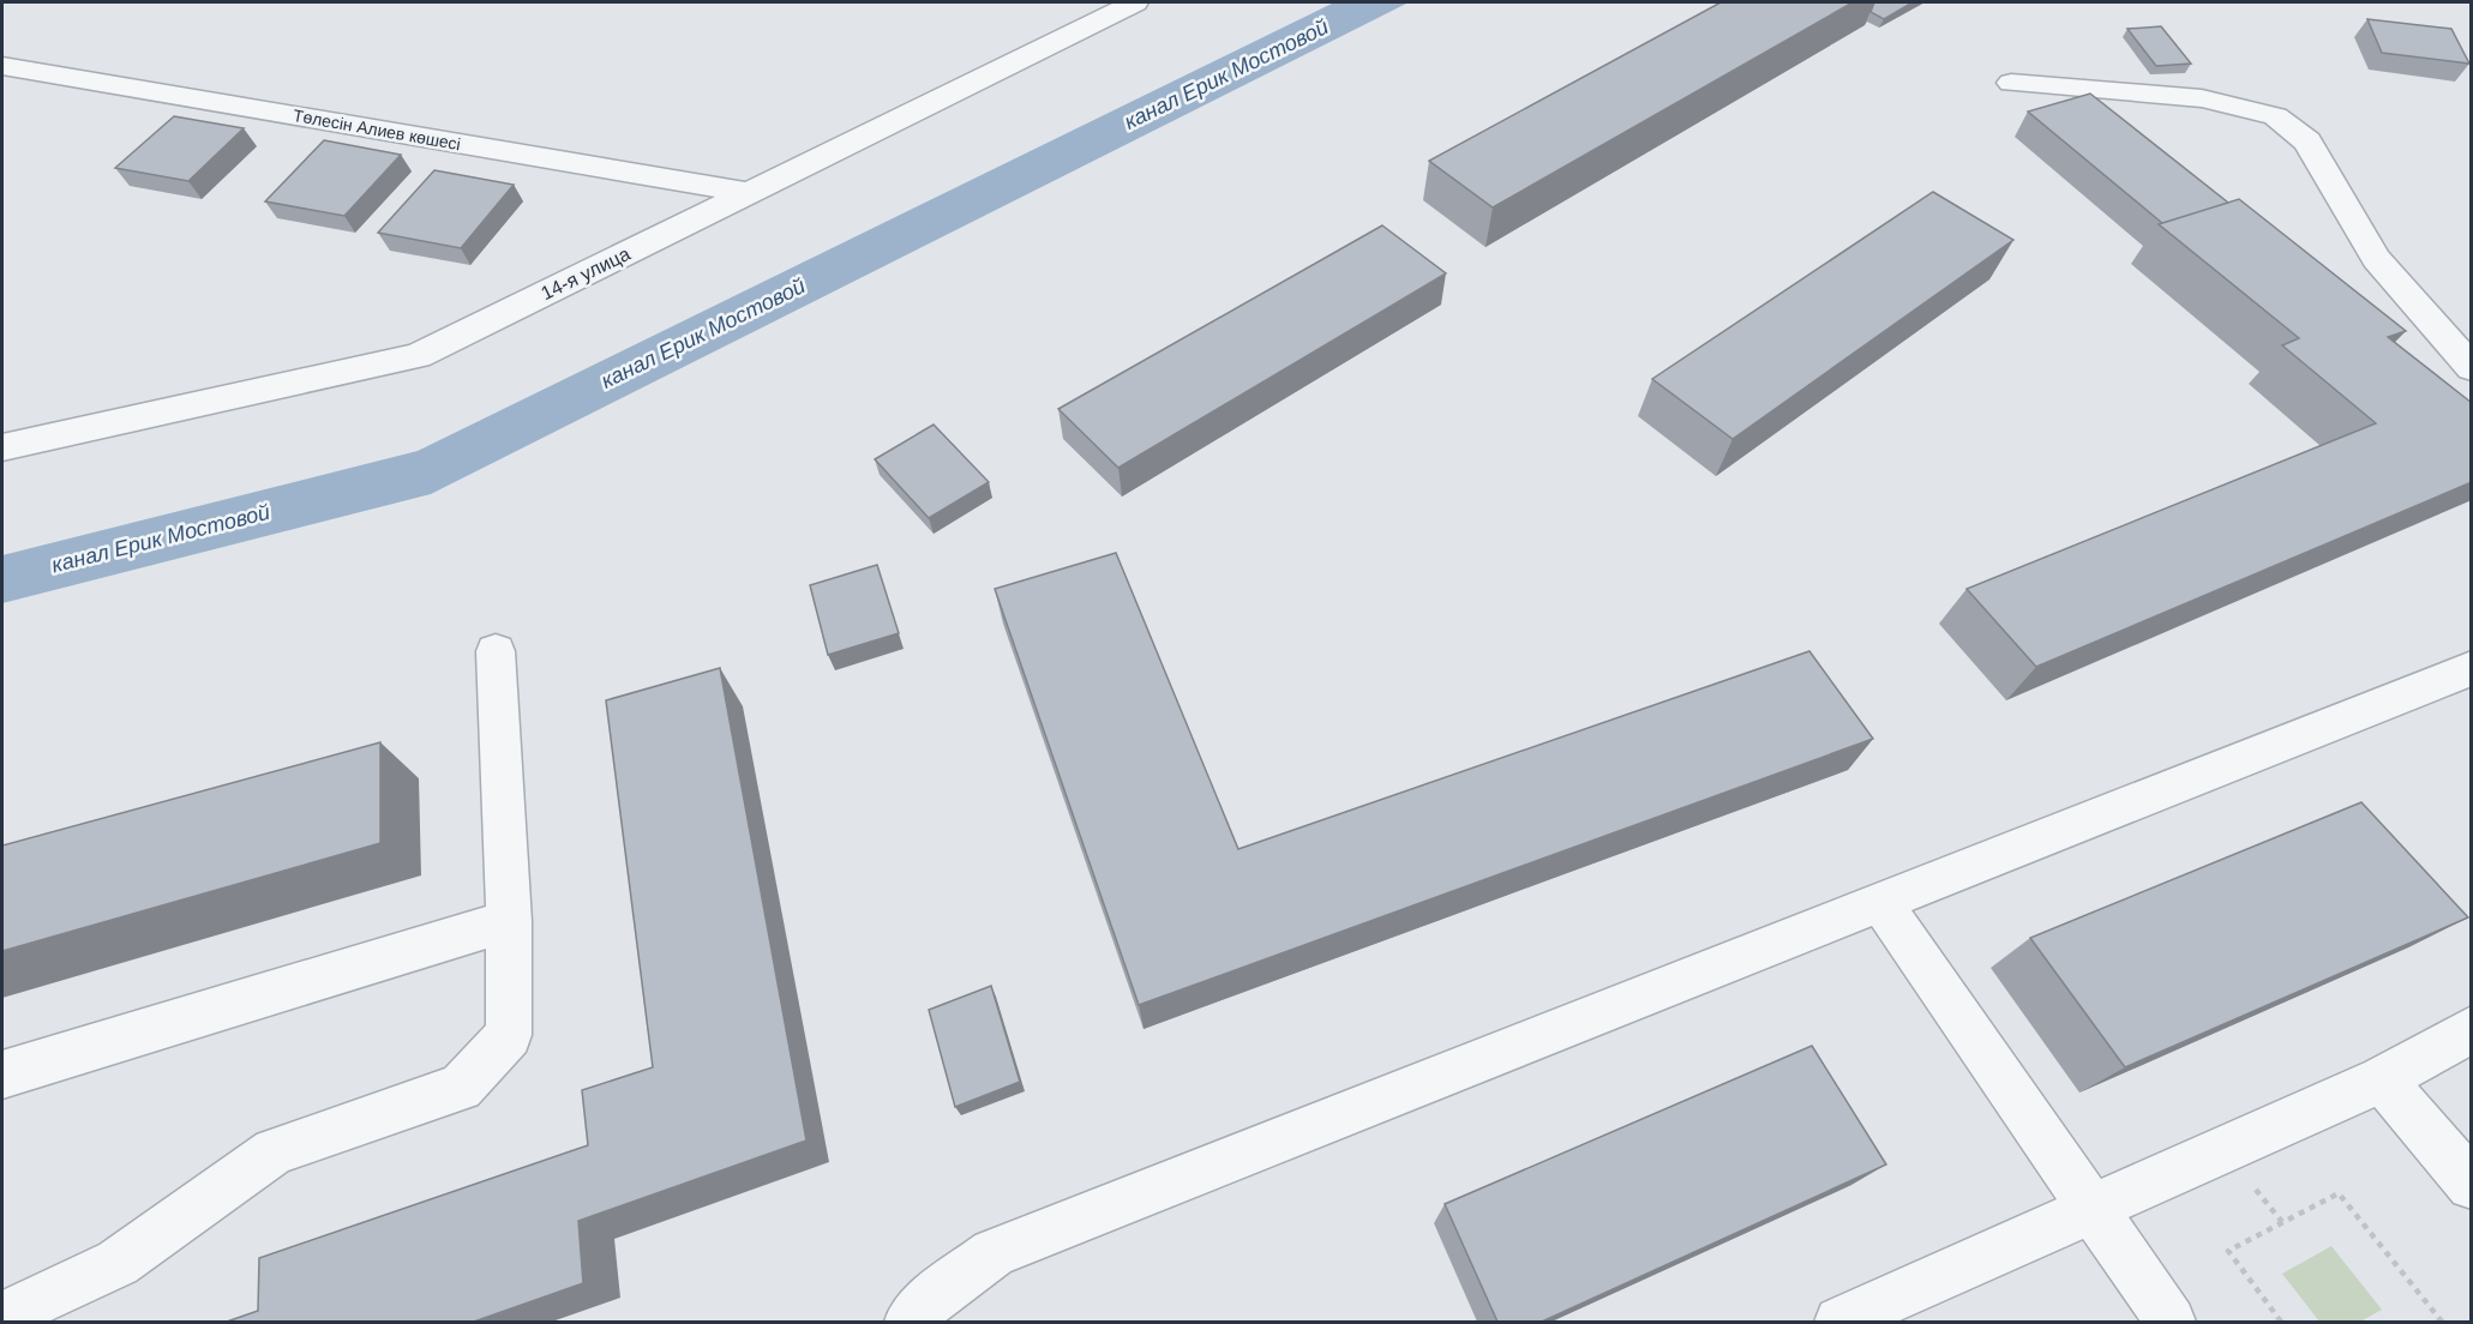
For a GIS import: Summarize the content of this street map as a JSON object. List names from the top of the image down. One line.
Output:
{"streets":{"street":["Төлесін Алиев көшесі","14-я улица"]},"crossings":[["Төлесін Алиев көшесі","14-я улица"]],"water":["канал Ерик Мостовой"]}
